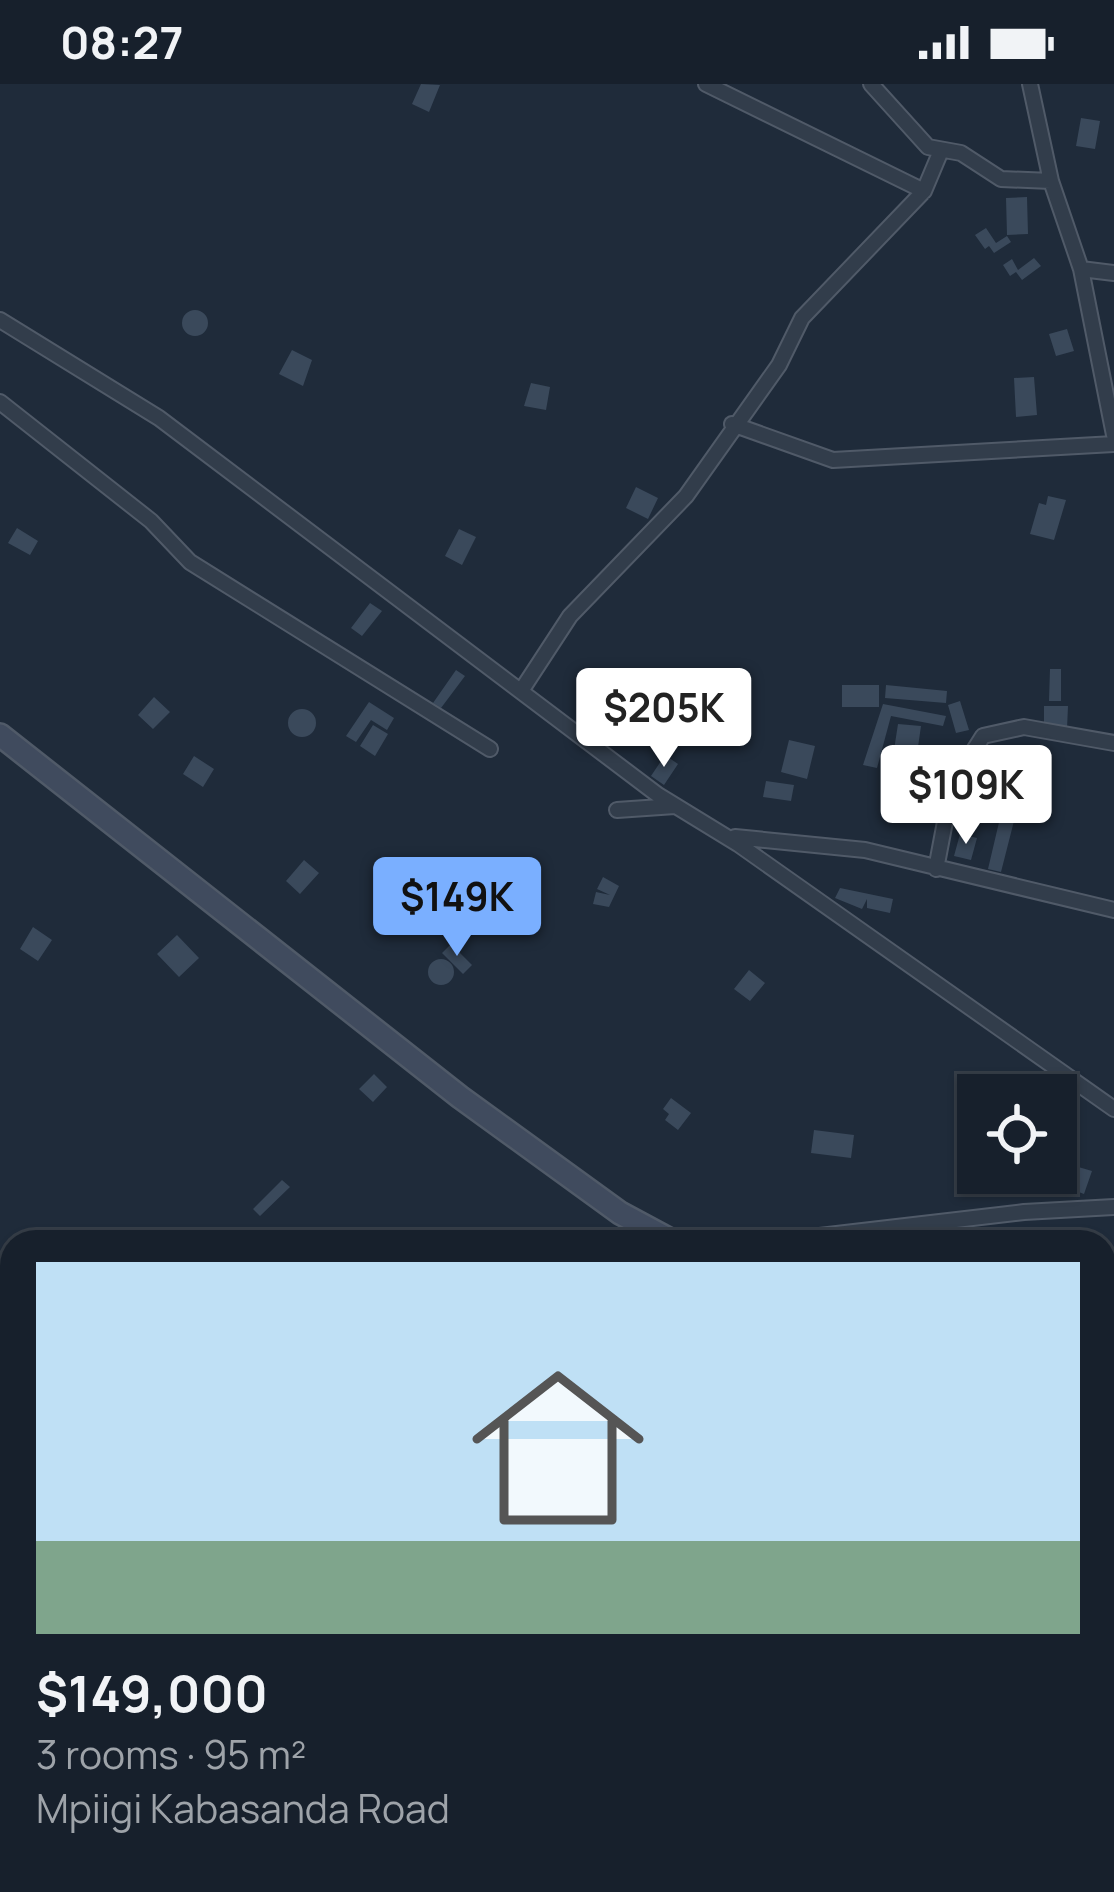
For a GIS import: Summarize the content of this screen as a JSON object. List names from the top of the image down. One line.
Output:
{"page":{"status":"08:27","price":["$205K","$109K","$149K"],"list":[{"name":"$149,000","note":"3 rooms · 95 m² · Mpiigi Kabasanda Road"}]}}
